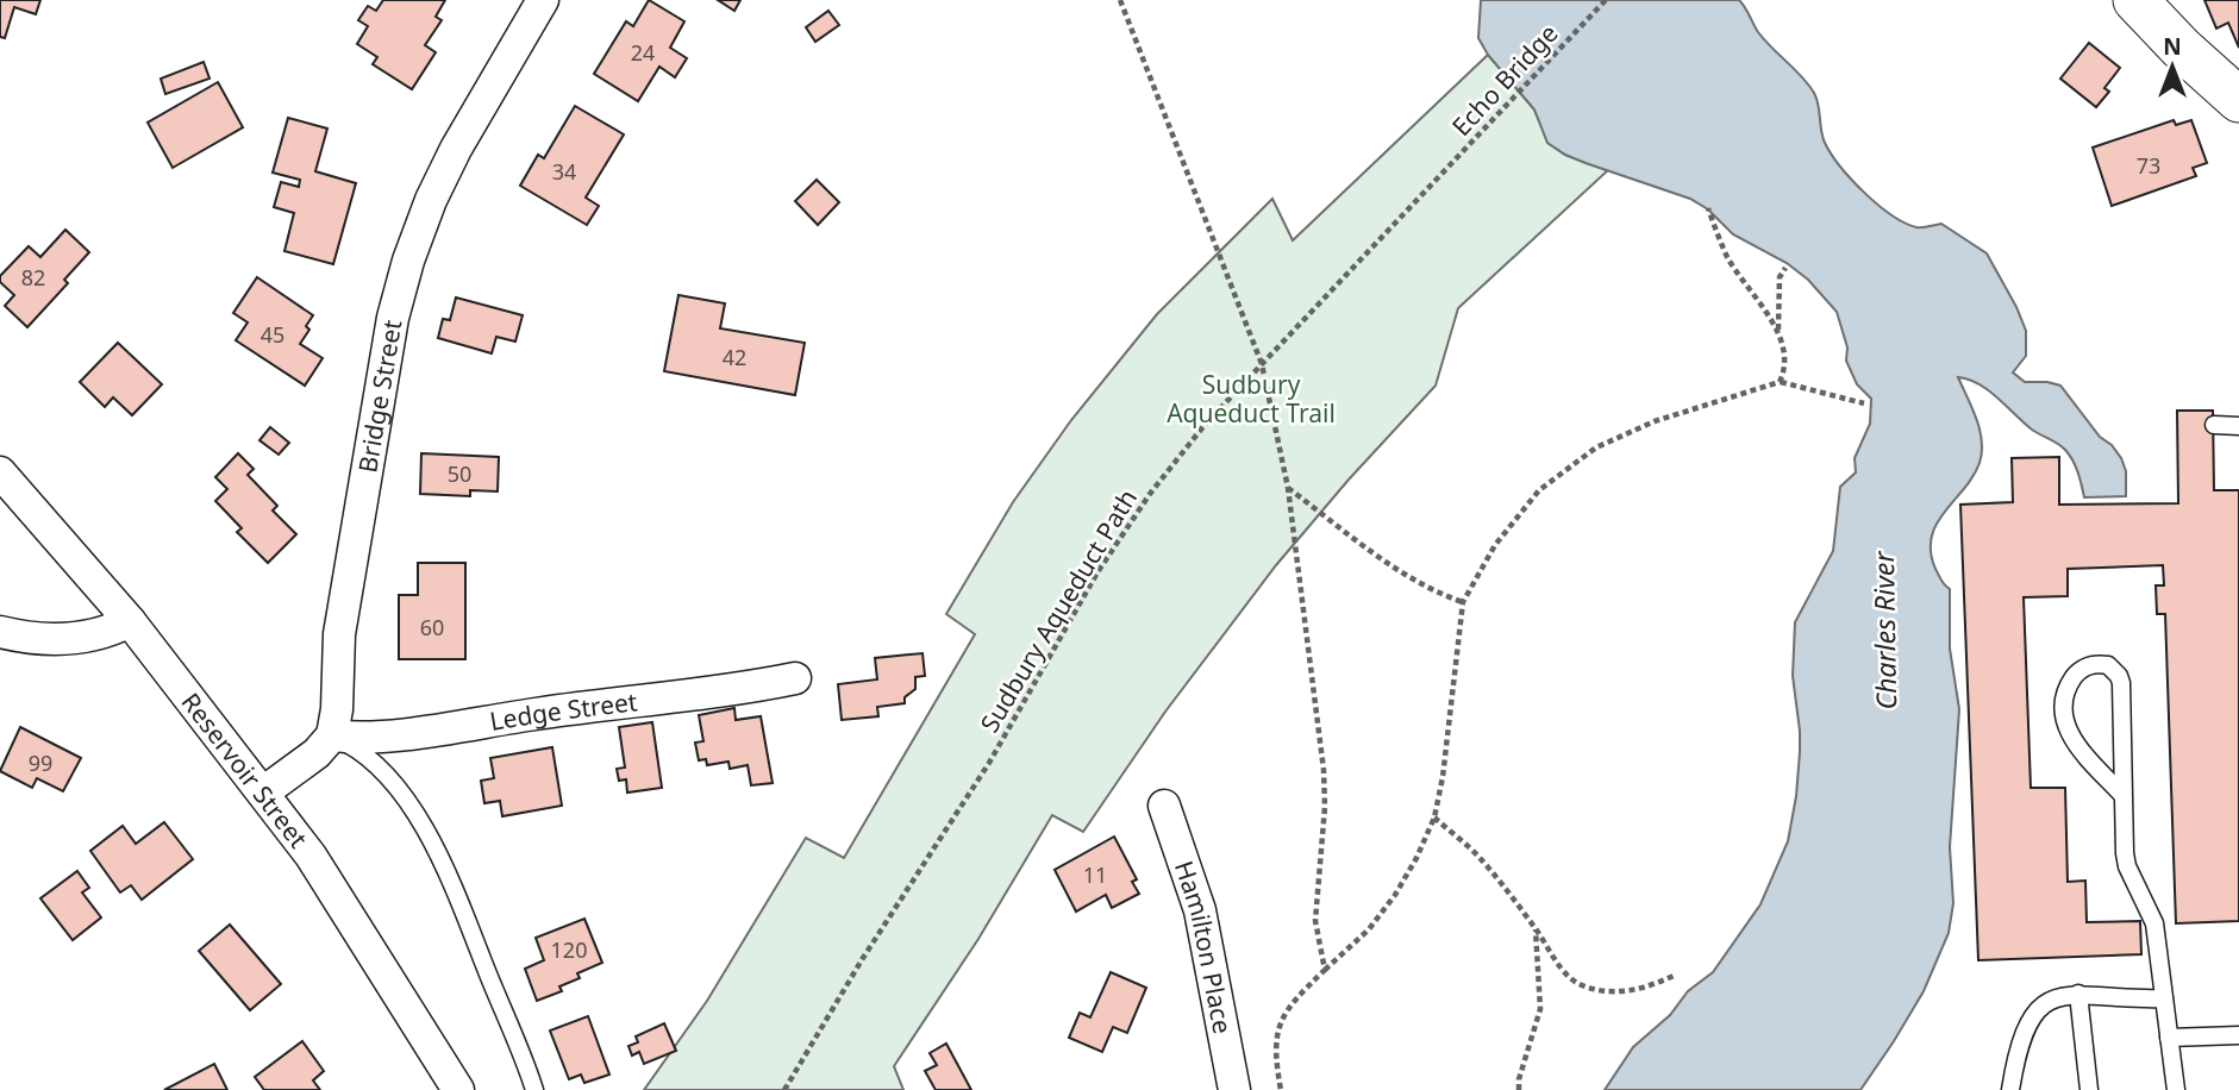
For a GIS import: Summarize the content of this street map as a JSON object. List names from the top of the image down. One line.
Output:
{"streets":{"street":["Bridge Street","Ledge Street","Reservoir Street","Hamilton Place"],"path":["Echo Bridge","Sudbury Aqueduct Path"]},"crossings":[["Echo Bridge","Sudbury Aqueduct Path"],["Bridge Street","Ledge Street"]],"water":["Charles River"],"parks":["Sudbury Aqueduct Trail"],"house_numbers":["24","73","34","82","45","42","50","60","99","11","120"],"north":"top"}
